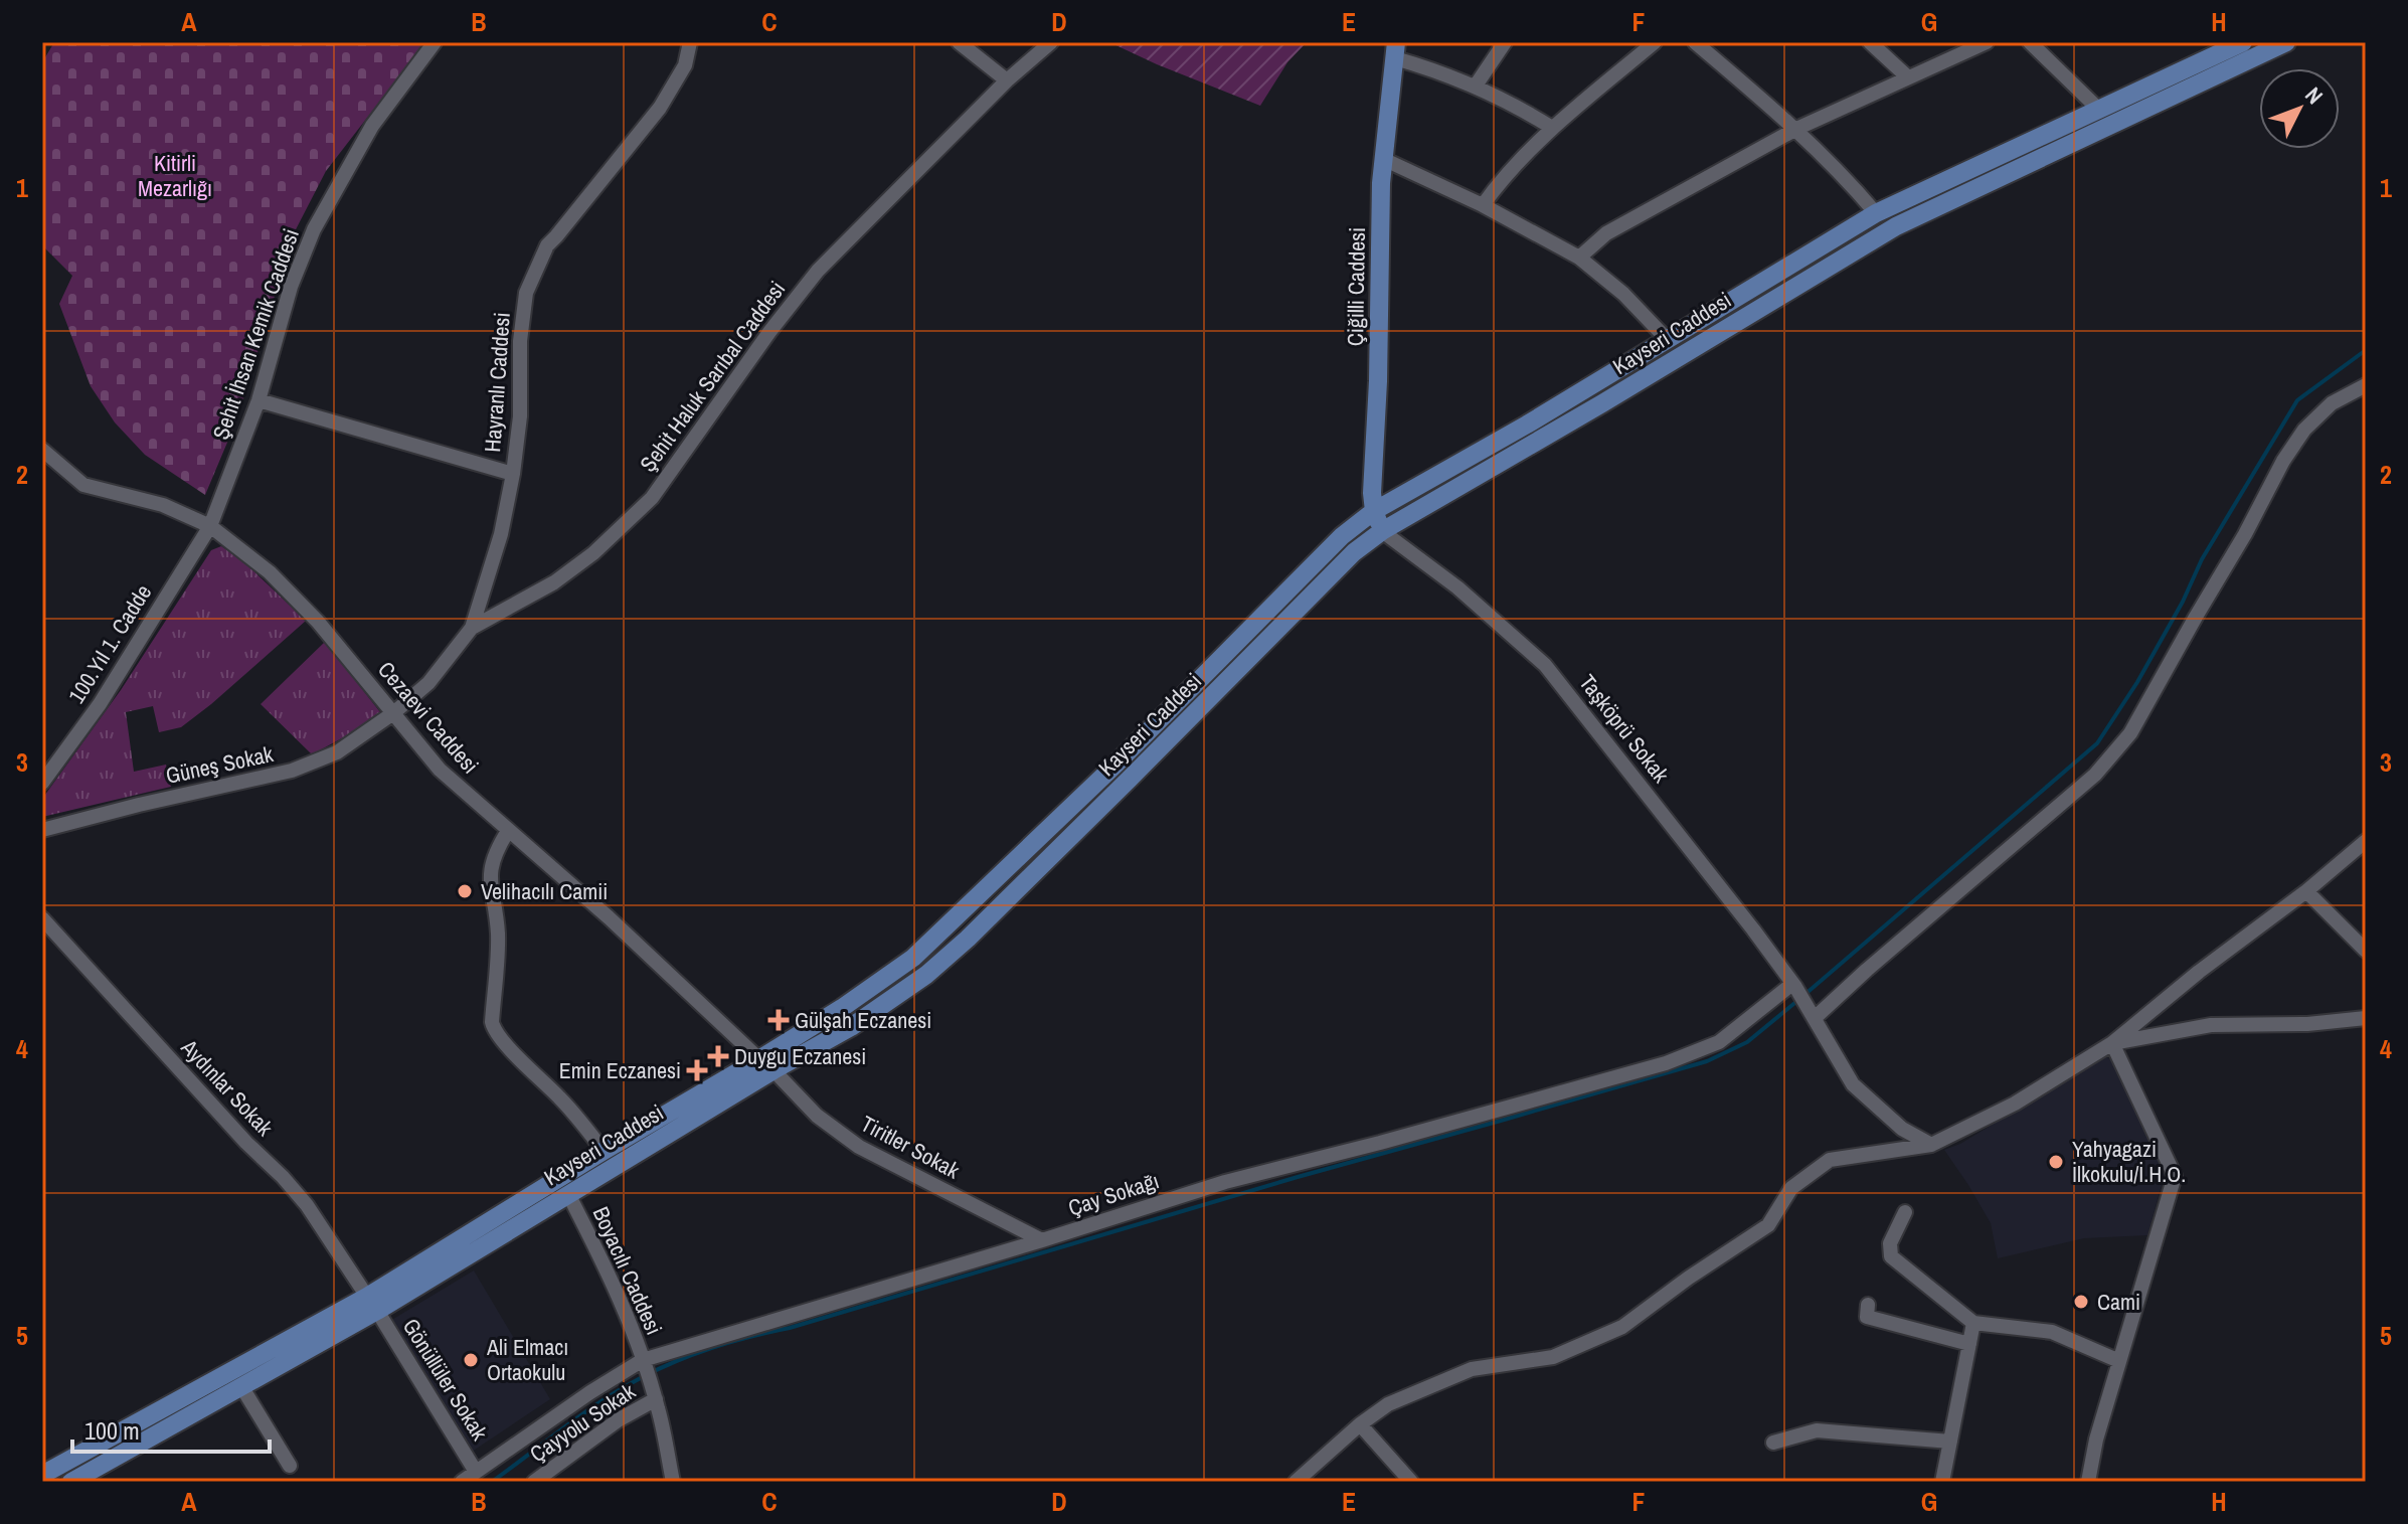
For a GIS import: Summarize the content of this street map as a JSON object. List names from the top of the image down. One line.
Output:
{"streets":{"main road":["Çiğilli Caddesi","Kayseri Caddesi"],"street":["Şehit İhsan Kemik Caddesi","Şehit Haluk Sarıbal Caddesi","Hayranlı Caddesi","100.Yıl 1. Cadde","Cezaevi Caddesi","Taşköprü Sokak","Güneş Sokak","Aydınlar Sokak","Tiritler Sokak","Çay Sokağı","Boyacılı Caddesi","Gönüllüler Sokak","Çayyolu Sokak"]},"crossings":[["Çiğilli Caddesi","Kayseri Caddesi"],["Çiğilli Caddesi","Taşköprü Sokak"],["Kayseri Caddesi","Cezaevi Caddesi"],["Kayseri Caddesi","Taşköprü Sokak"],["Kayseri Caddesi","Aydınlar Sokak"],["Kayseri Caddesi","Tiritler Sokak"],["Kayseri Caddesi","Boyacılı Caddesi"],["Kayseri Caddesi","Gönüllüler Sokak"],["Şehit İhsan Kemik Caddesi","100.Yıl 1. Cadde"],["Şehit İhsan Kemik Caddesi","Cezaevi Caddesi"],["Şehit Haluk Sarıbal Caddesi","Hayranlı Caddesi"],["Şehit Haluk Sarıbal Caddesi","Cezaevi Caddesi"],["Şehit Haluk Sarıbal Caddesi","Güneş Sokak"],["100.Yıl 1. Cadde","Cezaevi Caddesi"],["Cezaevi Caddesi","Güneş Sokak"],["Cezaevi Caddesi","Tiritler Sokak"],["Taşköprü Sokak","Çay Sokağı"],["Aydınlar Sokak","Gönüllüler Sokak"],["Tiritler Sokak","Çay Sokağı"],["Çay Sokağı","Boyacılı Caddesi"],["Çay Sokağı","Gönüllüler Sokak"],["Boyacılı Caddesi","Çayyolu Sokak"]],"parks":["Kitirli Mezarlığı"],"places":{"other":["Velihacılı Camii","Yahyagazi İlkokulu/İ.H.O.","Cami","Ali Elmacı Ortaokulu"],"health":["Gülşah Eczanesi","Duygu Eczanesi","Emin Eczanesi"]},"scale_bar":"100 m","north":"top right","grid":{"columns":["A","B","C","D","E","F","G","H"],"rows":["1","2","3","4","5"]}}
